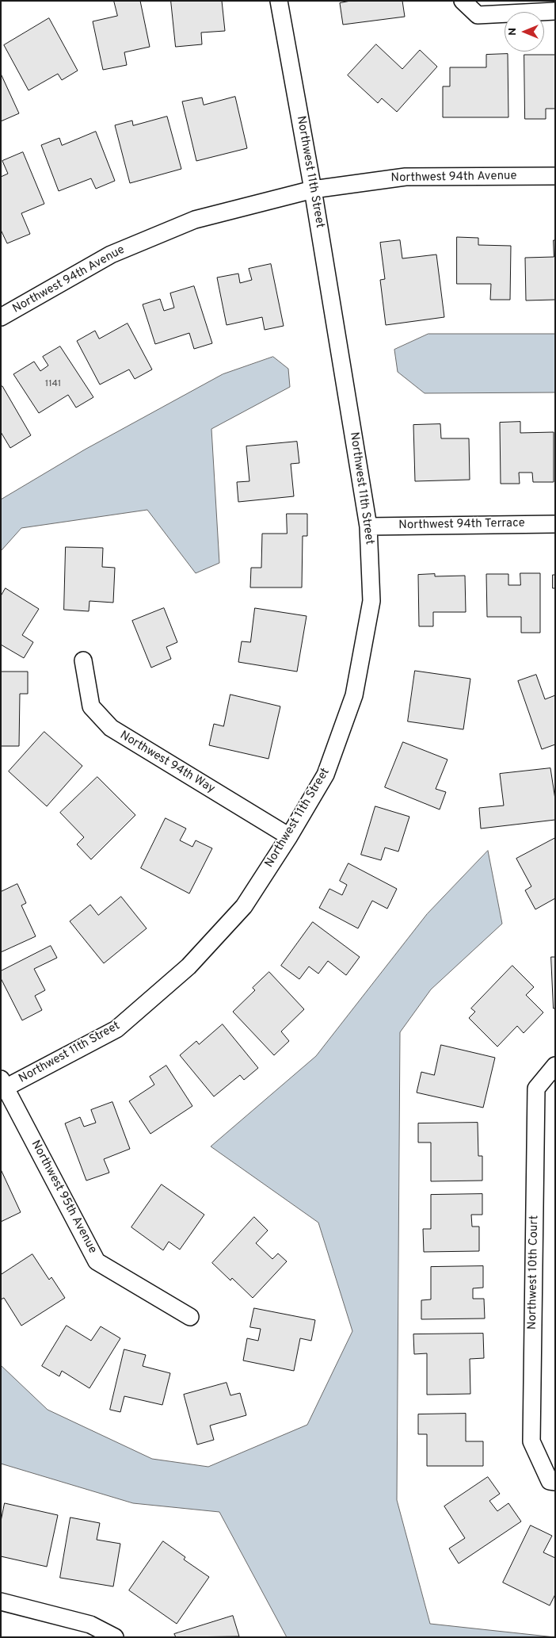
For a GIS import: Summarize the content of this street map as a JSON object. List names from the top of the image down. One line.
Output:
{"streets":{"street":["Northwest 11th Street","Northwest 94th Avenue","Northwest 94th Terrace","Northwest 94th Way","Northwest 95th Avenue","Northwest 10th Court"]},"crossings":[["Northwest 11th Street","Northwest 94th Avenue"],["Northwest 11th Street","Northwest 94th Terrace"],["Northwest 11th Street","Northwest 94th Way"],["Northwest 11th Street","Northwest 95th Avenue"]],"house_numbers":["1141"],"north":"left"}
